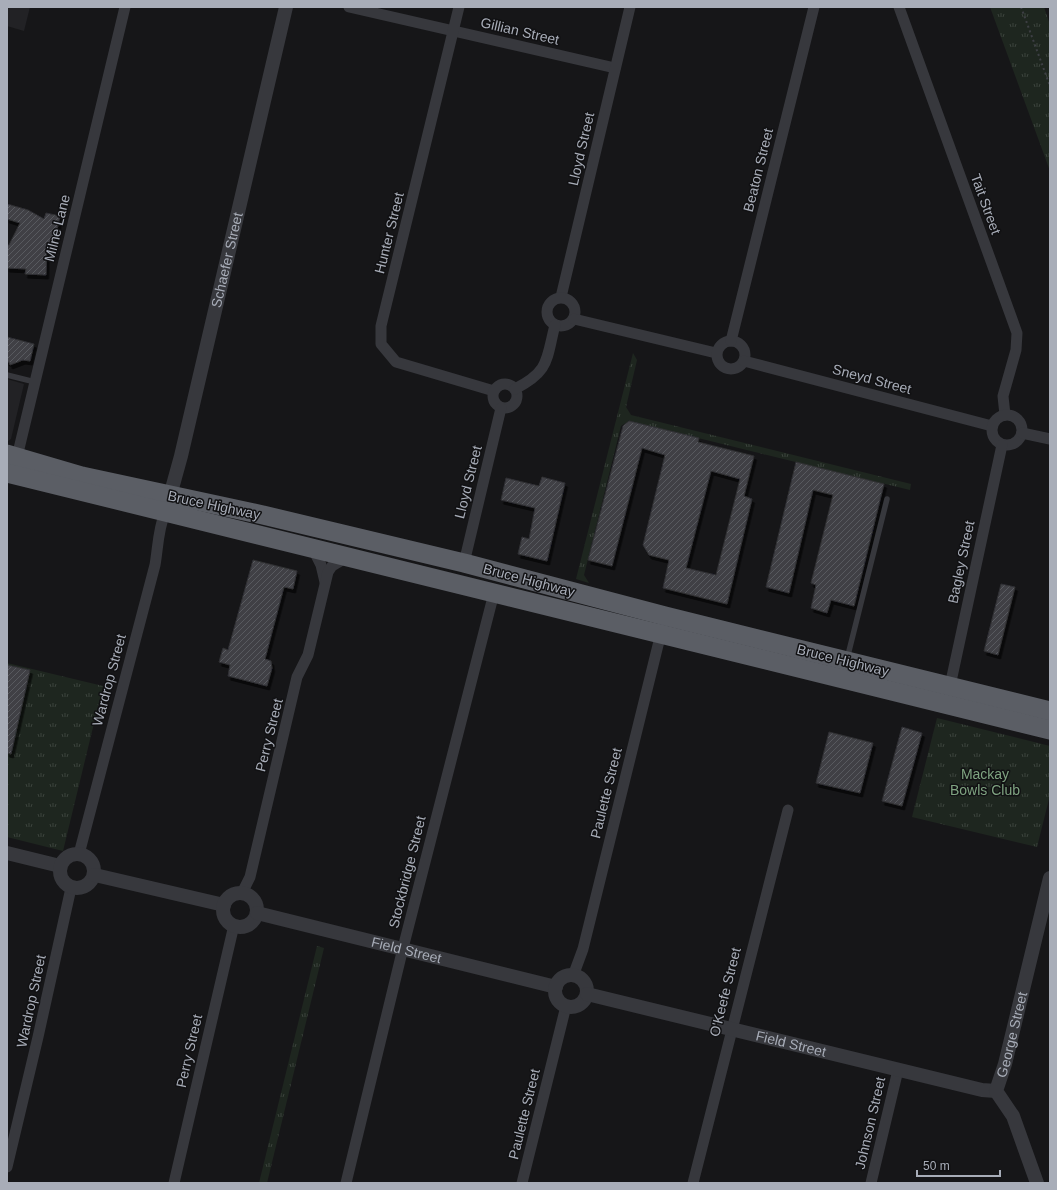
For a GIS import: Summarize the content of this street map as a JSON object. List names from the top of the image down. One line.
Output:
{"streets":{"highway":["Bruce Highway"],"street":["Gillian Street","Lloyd Street","Beaton Street","Tait Street","Milne Lane","Hunter Street","Schaefer Street","Sneyd Street","Bagley Street","Wardrop Street","Perry Street","Paulette Street","Stockbridge Street","Field Street","O'Keefe Street","George Street","Johnson Street"]},"crossings":[["Gillian Street","Lloyd Street"],["Gillian Street","Hunter Street"],["Lloyd Street","Hunter Street"],["Lloyd Street","Bruce Highway"],["Beaton Street","Sneyd Street"],["Tait Street","Sneyd Street"],["Tait Street","Bagley Street"],["Milne Lane","Bruce Highway"],["Schaefer Street","Bruce Highway"],["Schaefer Street","Wardrop Street"],["Sneyd Street","Bagley Street"],["Bruce Highway","Bagley Street"],["Bruce Highway","Wardrop Street"],["Bruce Highway","Perry Street"],["Bruce Highway","Paulette Street"],["Bruce Highway","Stockbridge Street"],["Perry Street","Field Street"],["Paulette Street","Field Street"],["Stockbridge Street","Field Street"],["Field Street","O'Keefe Street"],["Field Street","George Street"],["Field Street","Johnson Street"]],"parks":["Mackay Bowls Club"],"scale_bar":"50 m"}
